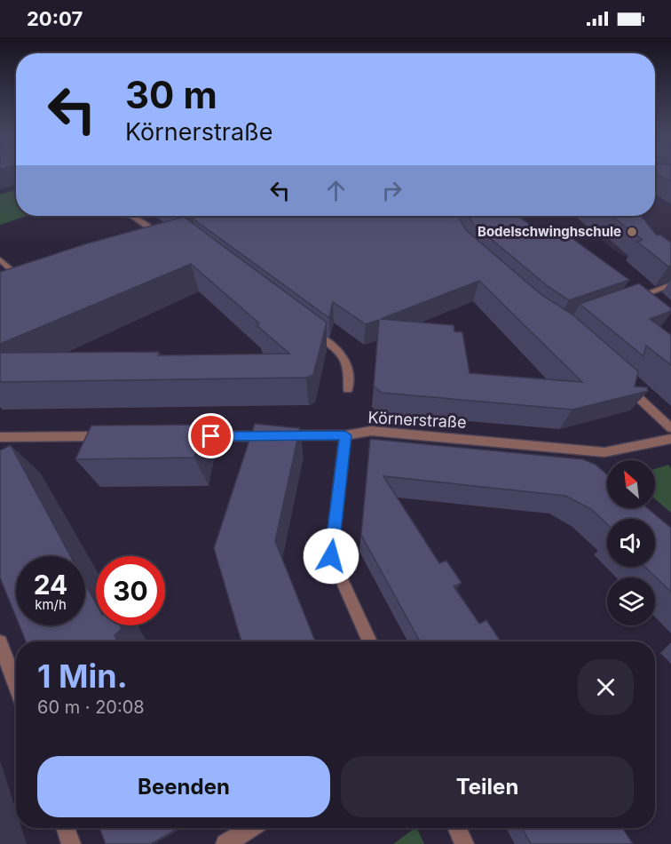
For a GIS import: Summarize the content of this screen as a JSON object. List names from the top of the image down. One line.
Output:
{"streets":{"street":["Körnerstraße"]},"places":["Bodelschwinghschule"],"north":"top left","page":{"status":"20:07","turn":["30 m","Körnerstraße"],"speed":"24 km/h","limit":"30","heading":["1 Min.","60 m · 20:08"],"buttons":["Beenden","Teilen"]}}
